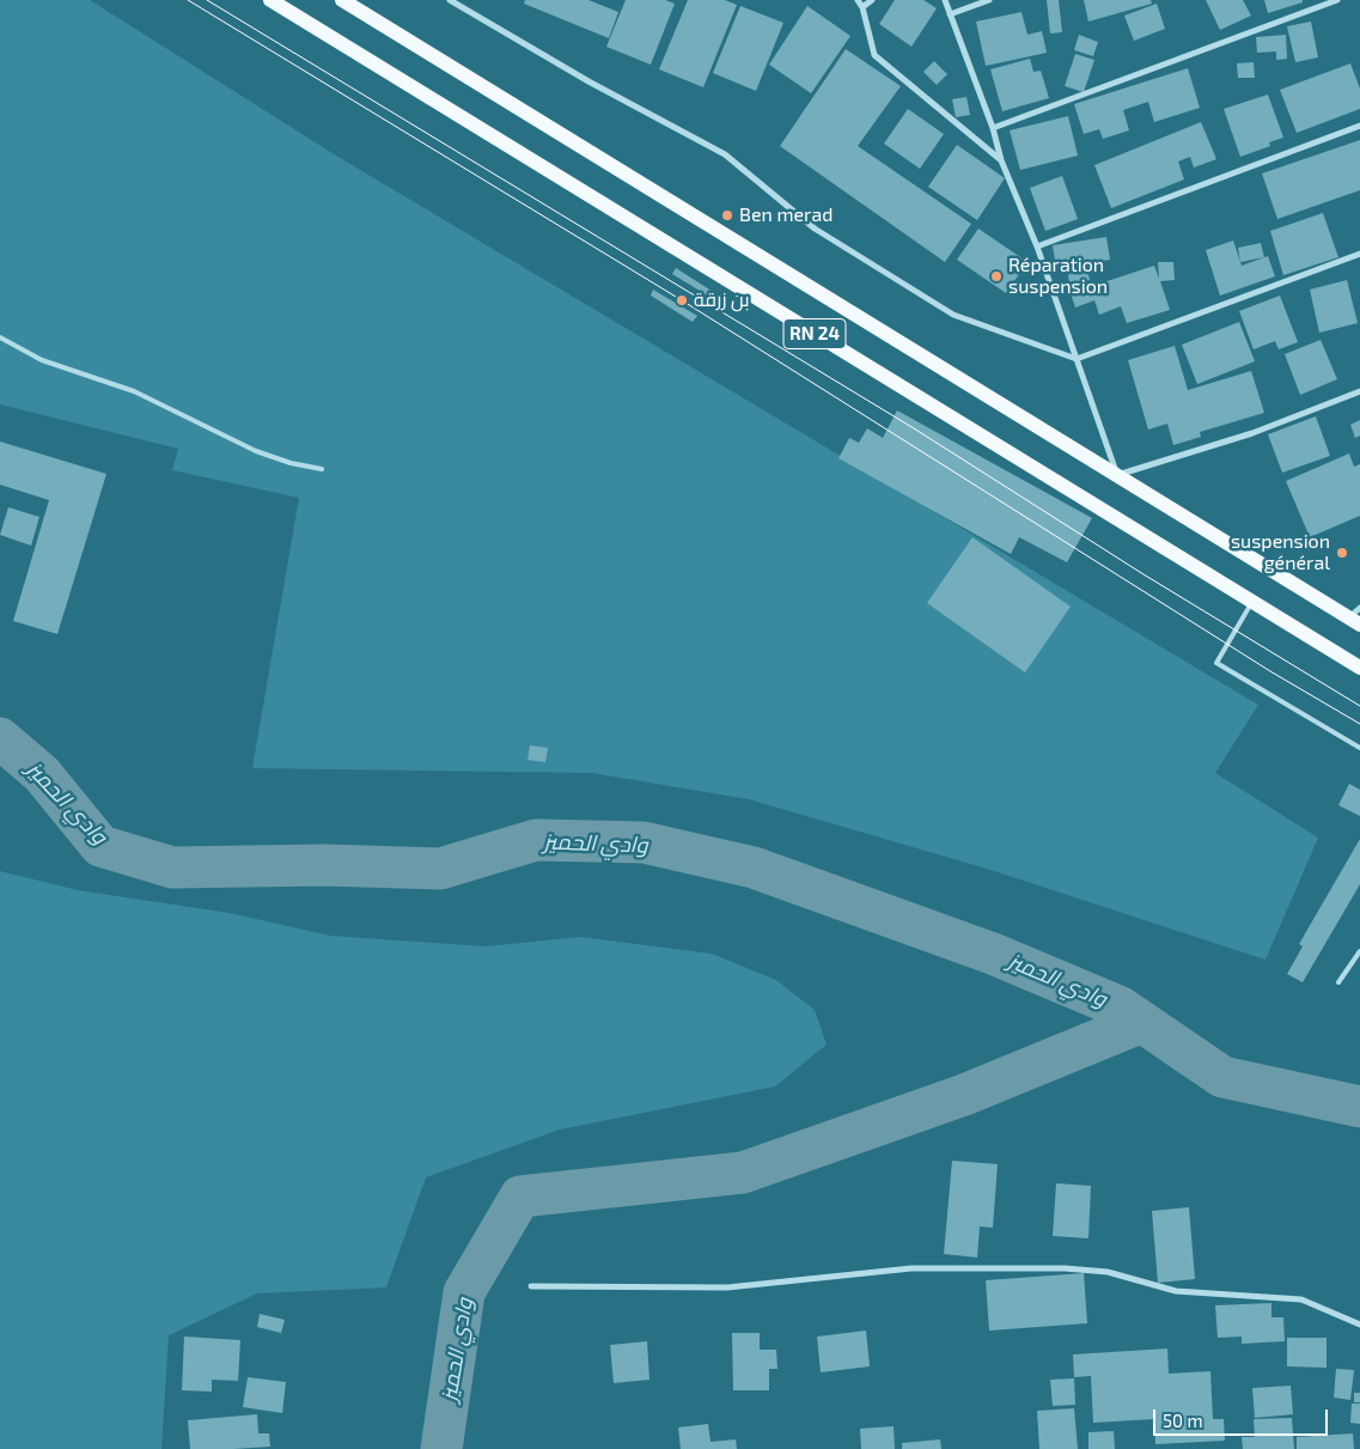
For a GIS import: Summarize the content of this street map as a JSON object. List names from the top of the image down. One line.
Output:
{"streets":{"main road":["RN 24"]},"water":["وادي الحميز"],"places":["Ben merad","Réparation suspension","بن زرقة","suspension général"],"scale_bar":"50 m"}
